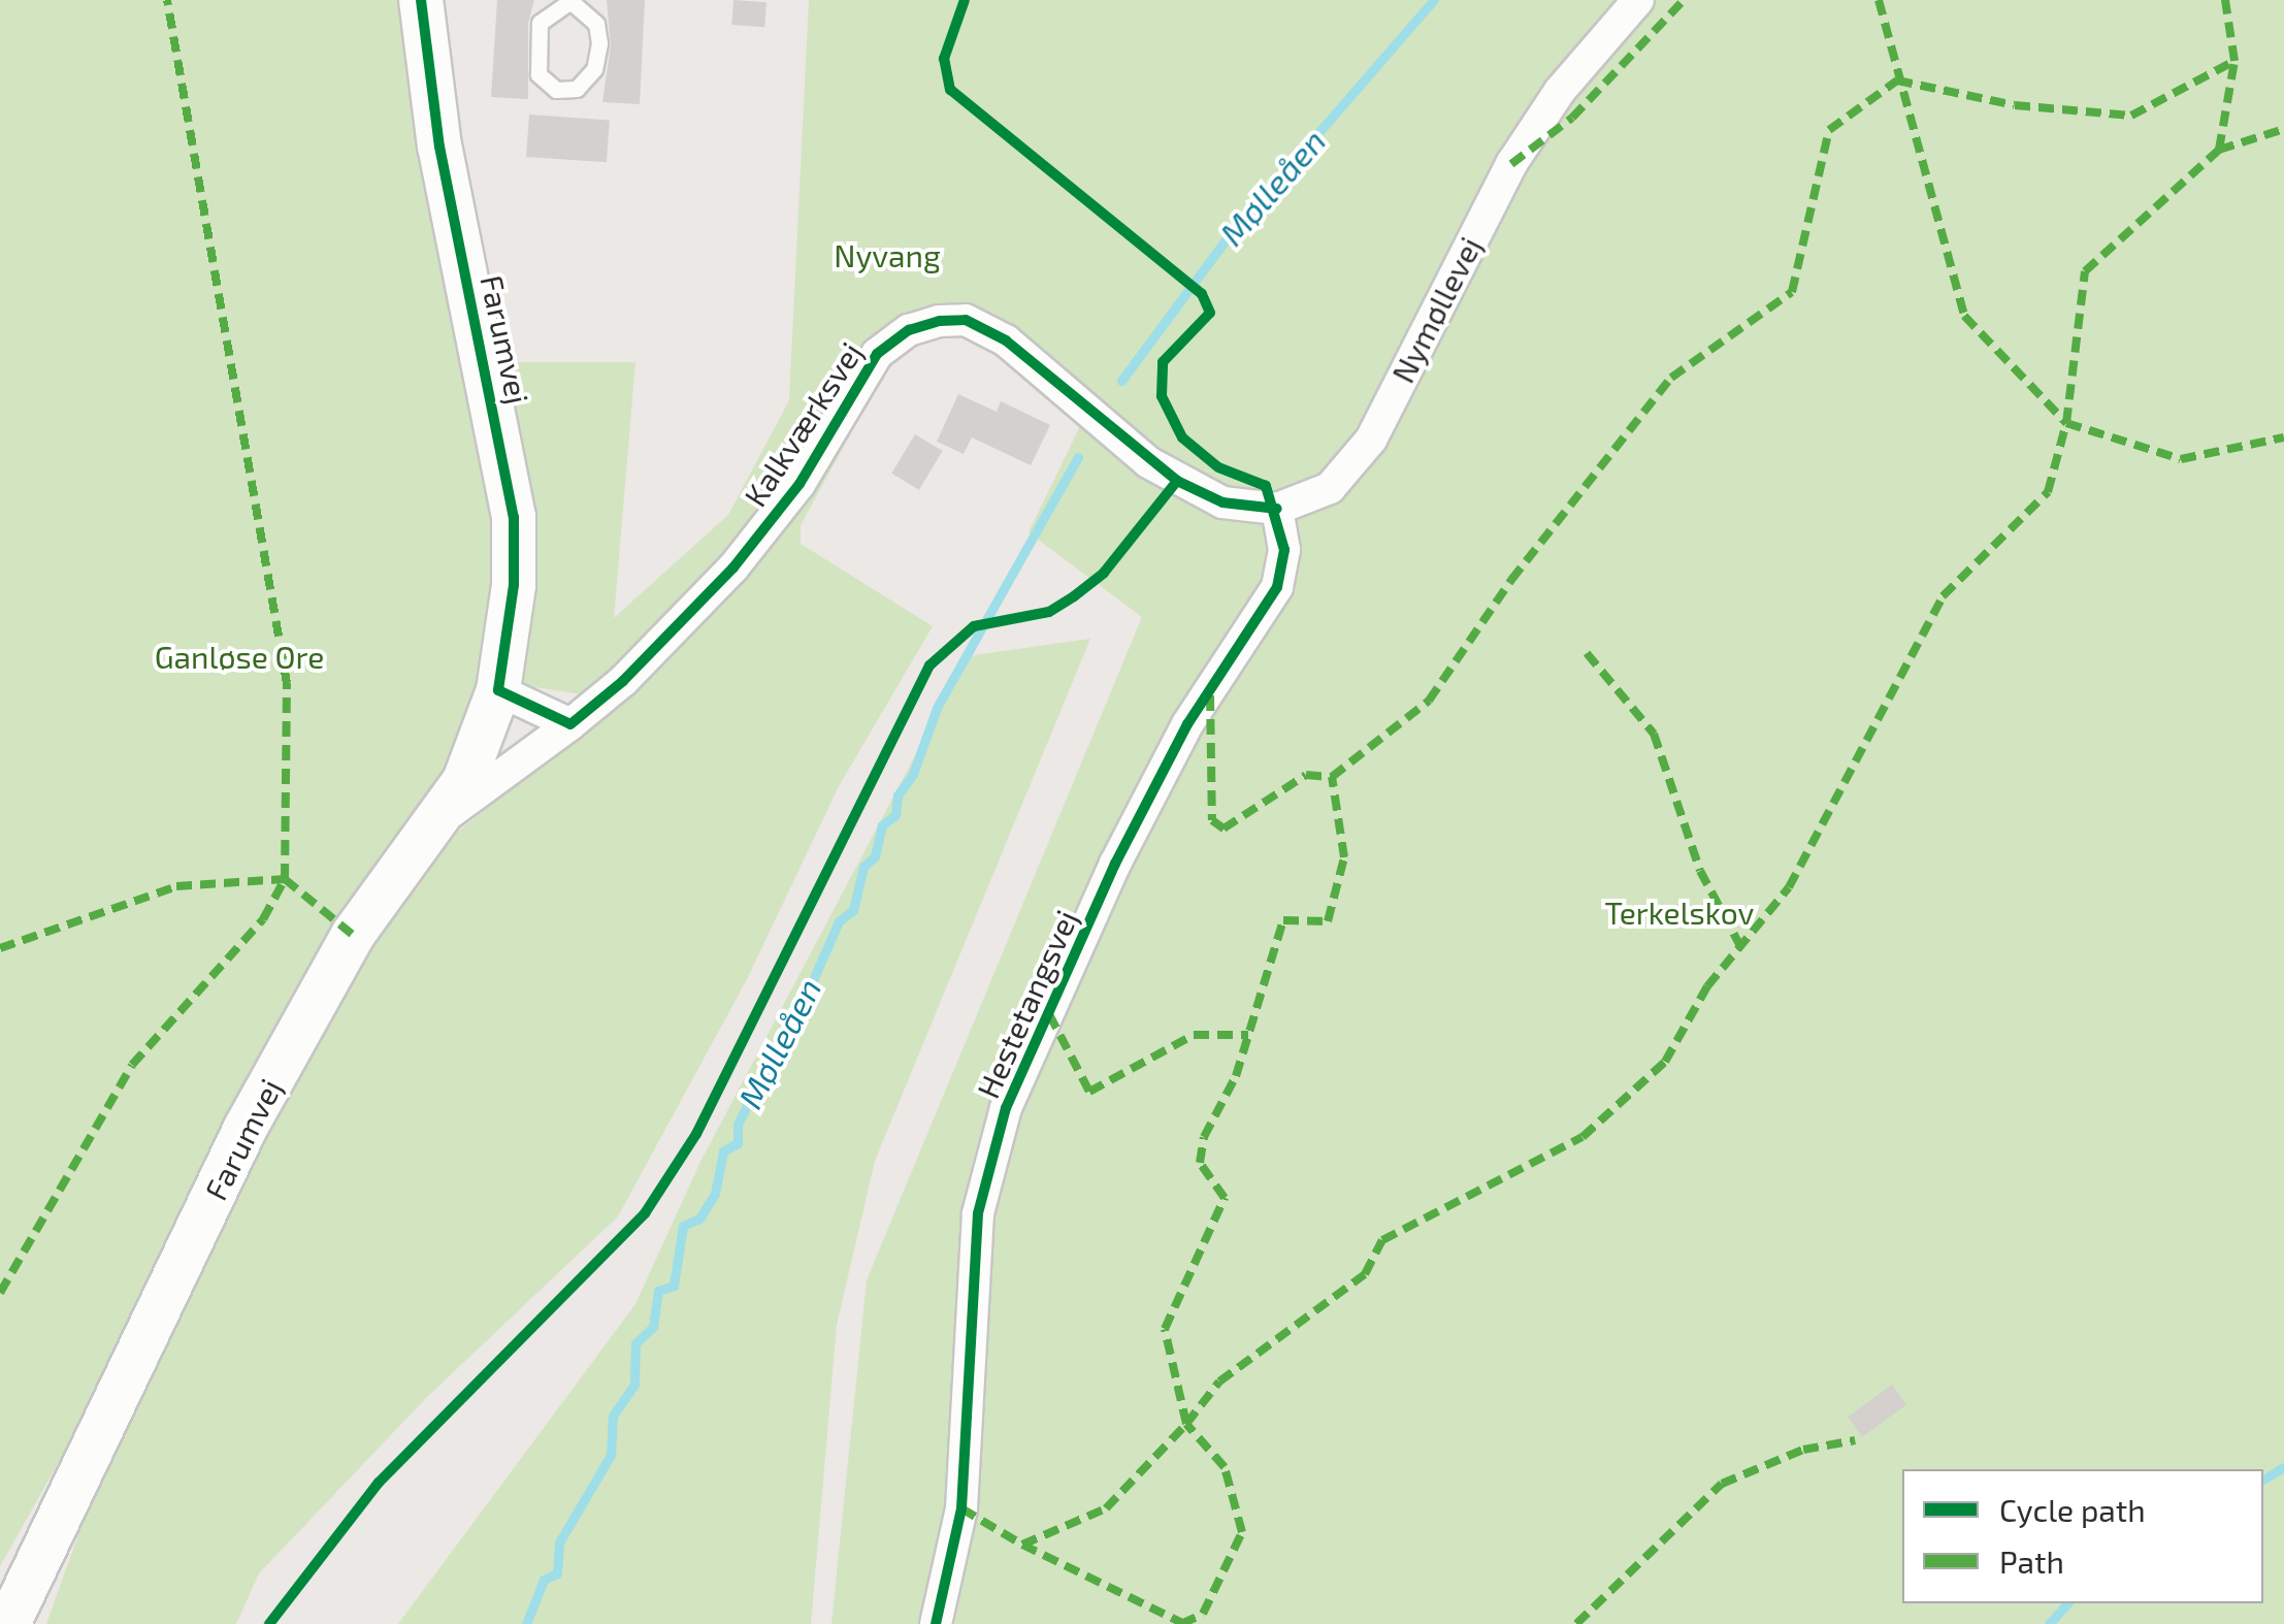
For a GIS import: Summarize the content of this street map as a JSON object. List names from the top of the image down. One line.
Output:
{"streets":{"street":["Nymøllevej","Farumvej","Kalkværksvej","Hestetangsvej"]},"crossings":[["Nymøllevej","Kalkværksvej"],["Nymøllevej","Hestetangsvej"],["Farumvej","Kalkværksvej"]],"water":["Mølleåen"],"parks":["Nyvang","Ganløse Ore","Terkelskov"],"legend":["Cycle path","Path"]}
